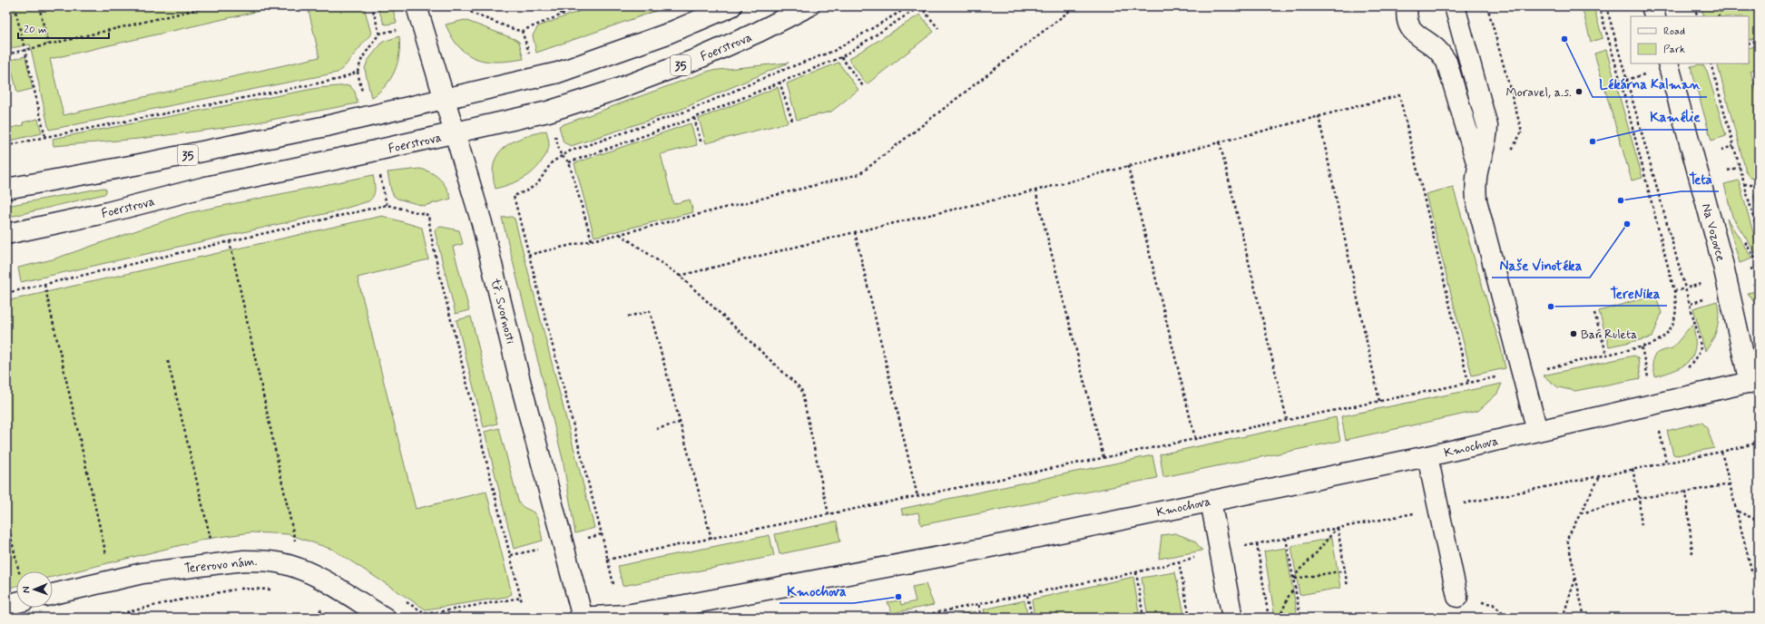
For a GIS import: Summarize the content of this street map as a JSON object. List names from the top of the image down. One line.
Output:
{"streets":{"street":["Foerstrova","35","Na Vozovce","tř. Svornosti","Kmochova","Tererovo nám."]},"crossings":[["Foerstrova","tř. Svornosti"],["35","tř. Svornosti"],["Na Vozovce","Kmochova"],["tř. Svornosti","Kmochova"]],"places":["Lékárna Kalman","Moravel, a.s.","Kamélie","Teta","Naše Vinotéka","TereNika","Bar Ruleta","Kmochova"],"legend":["Road","Park"],"scale_bar":"20 m","north":"left"}
